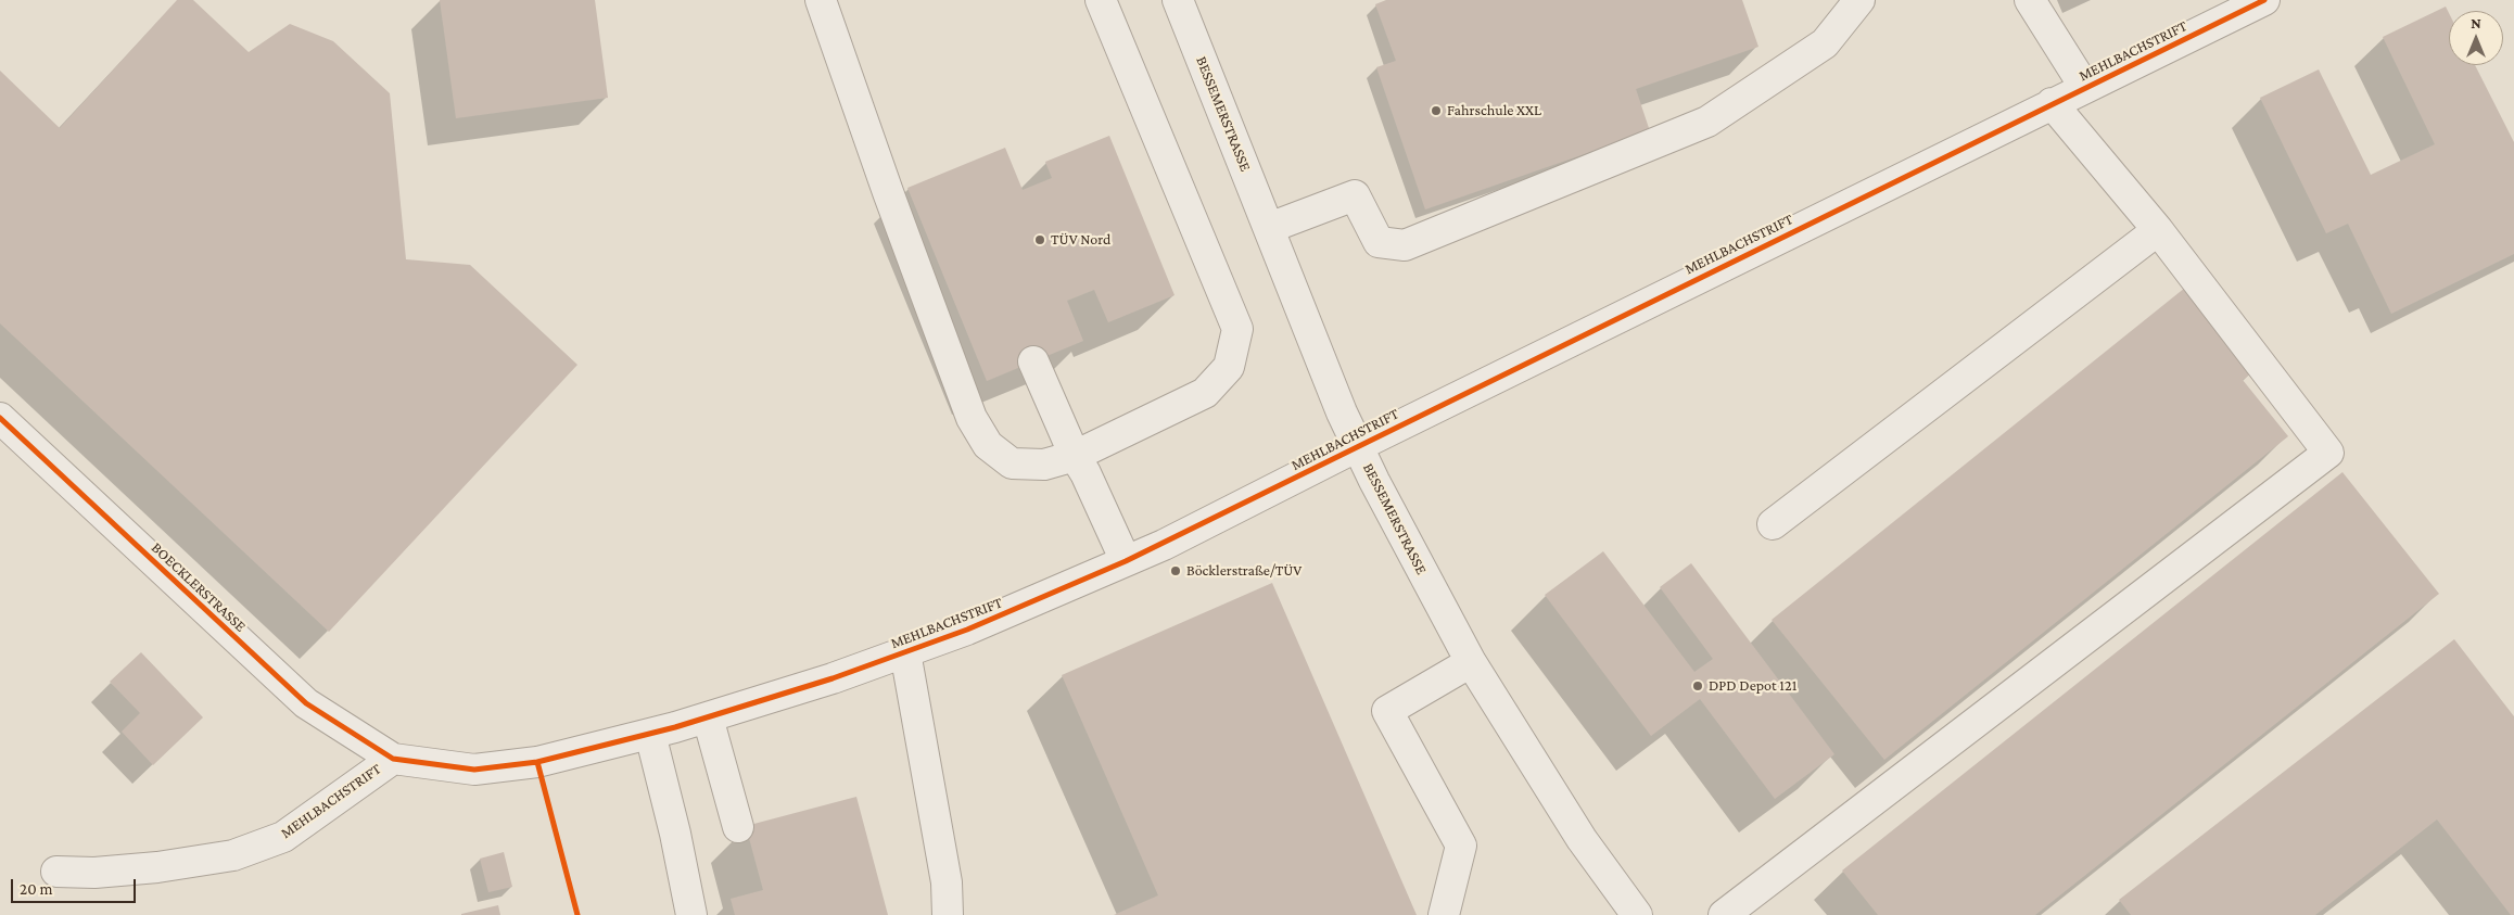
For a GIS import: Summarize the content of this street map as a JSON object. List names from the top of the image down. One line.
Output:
{"streets":{"street":["MEHLBACHSTRIFT","BESSEMERSTRASSE","BOECKLERSTRASSE"]},"crossings":[["MEHLBACHSTRIFT","BESSEMERSTRASSE"],["MEHLBACHSTRIFT","BOECKLERSTRASSE"]],"places":["Fahrschule XXL","TÜV Nord","Böcklerstraße/TÜV","DPD Depot 121"],"scale_bar":"20 m","north":"top"}
